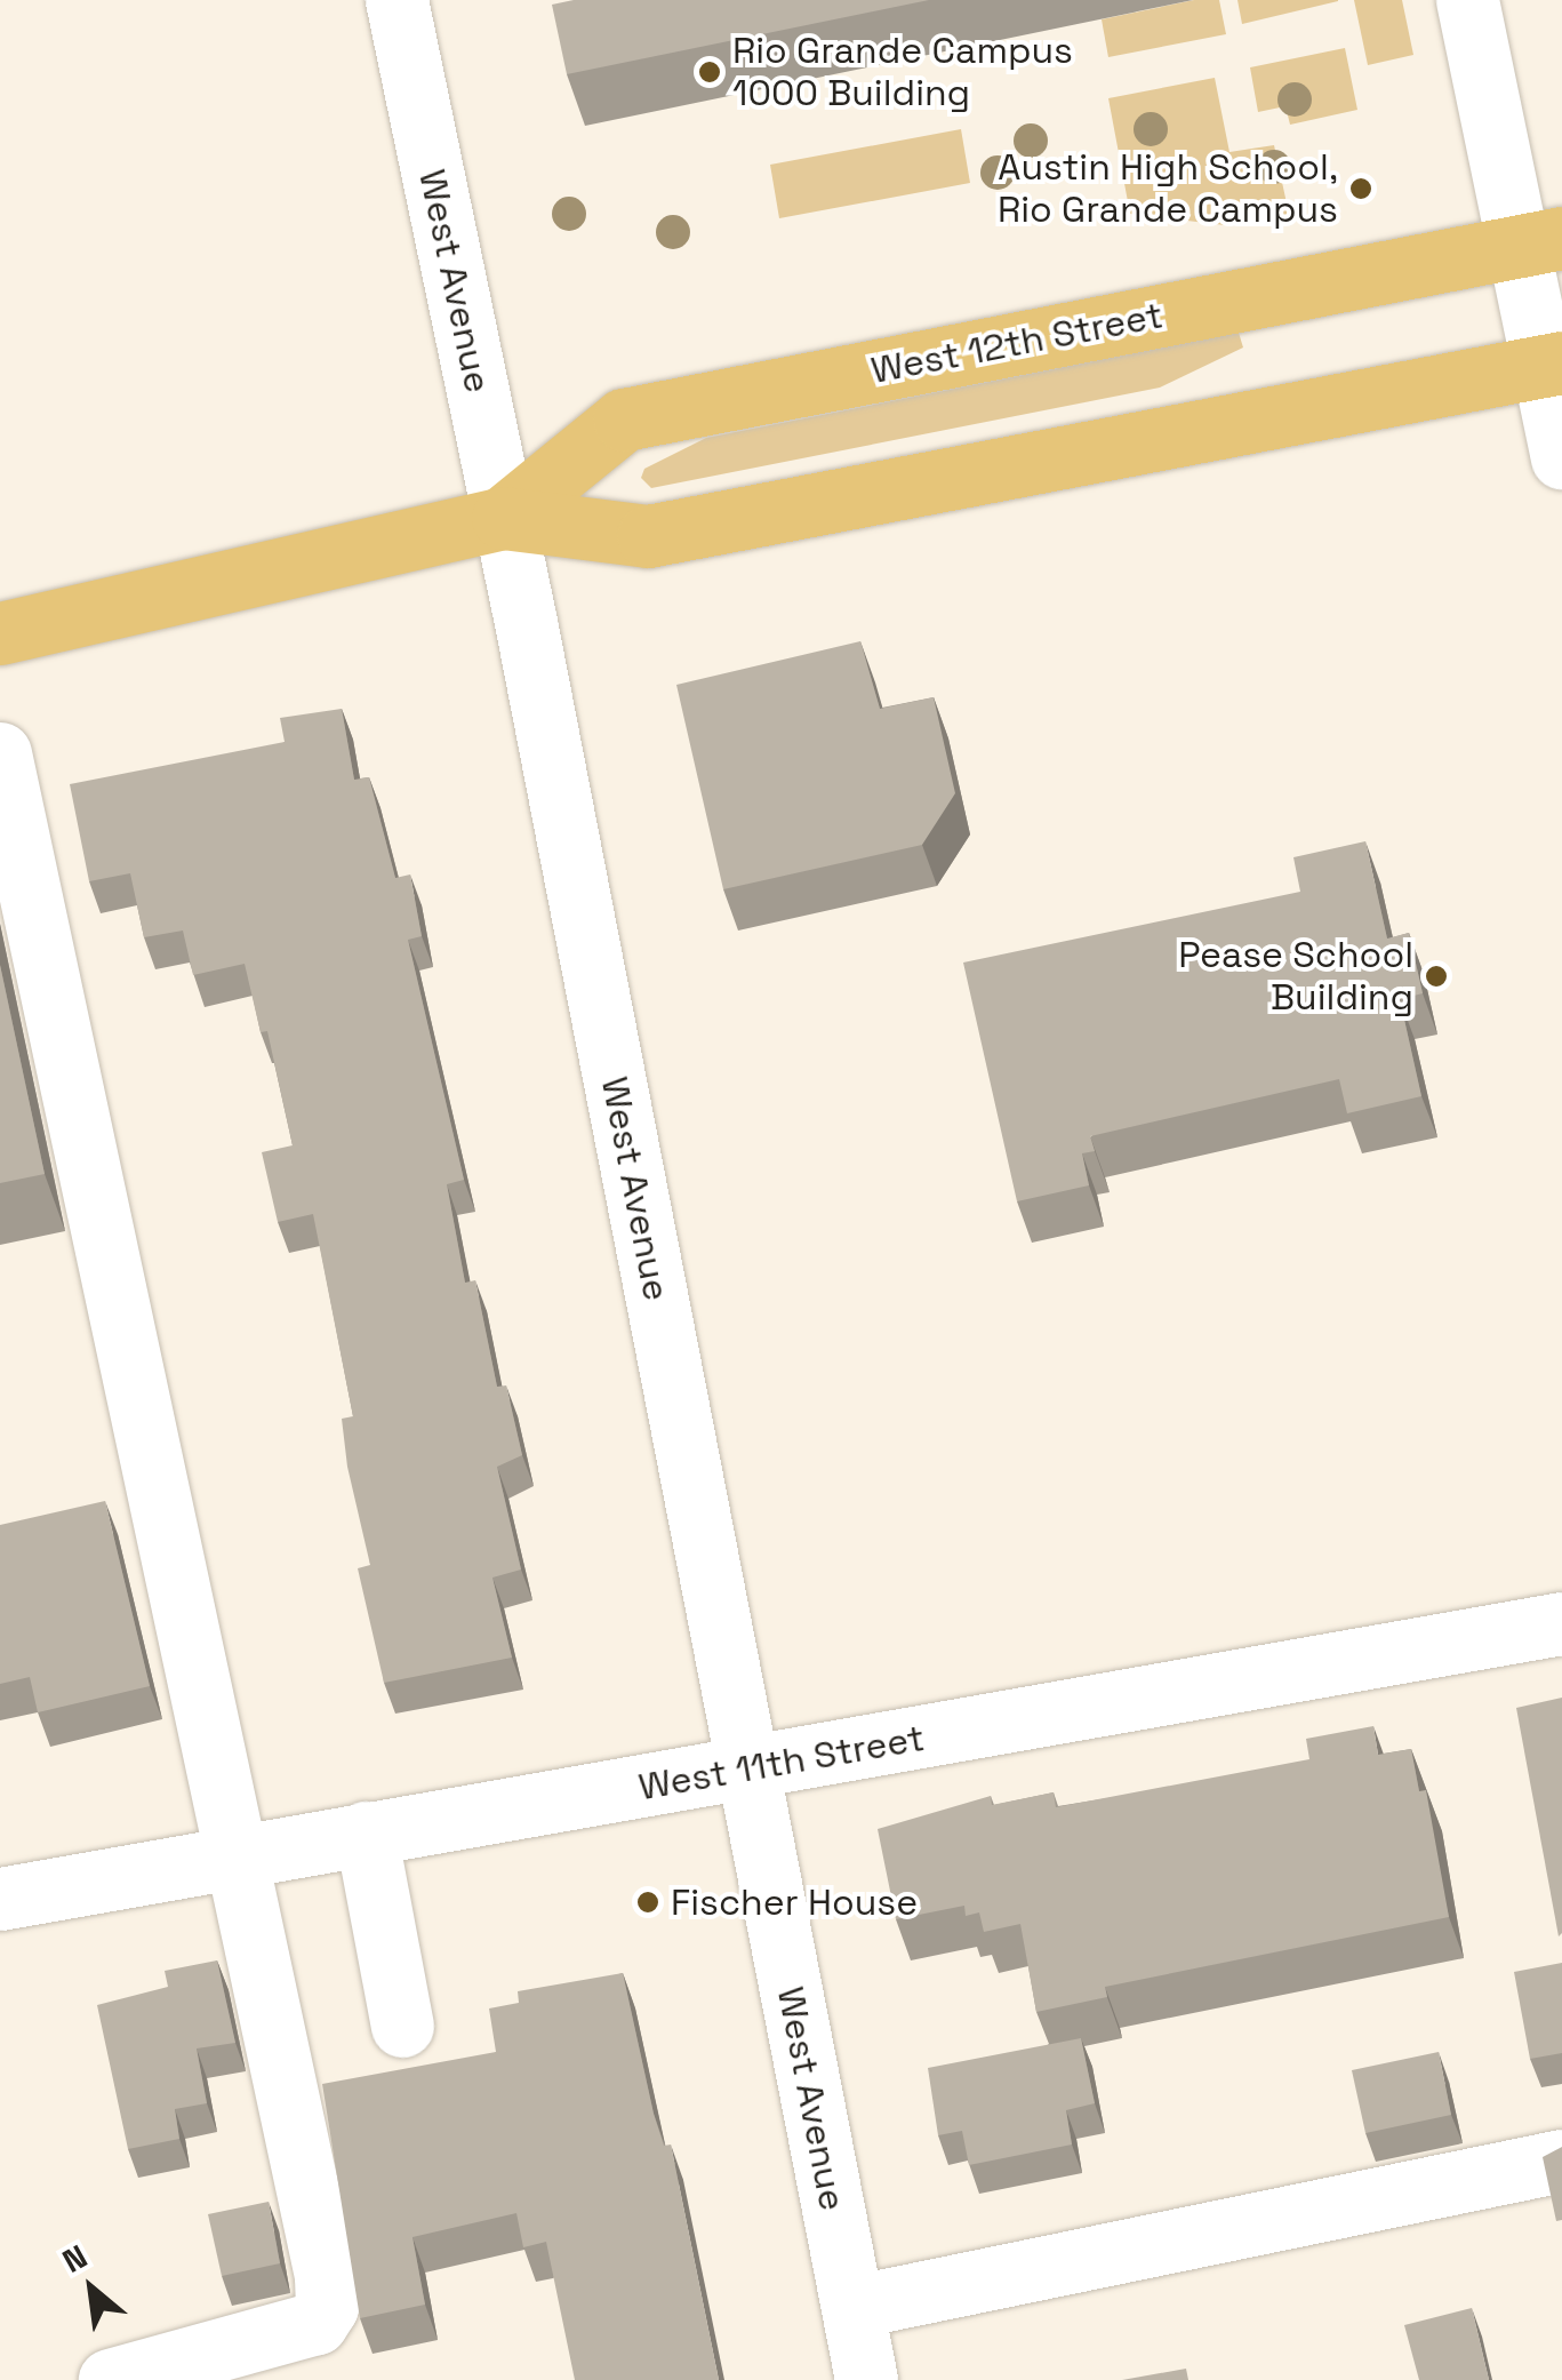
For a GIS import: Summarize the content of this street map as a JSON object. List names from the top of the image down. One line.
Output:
{"streets":{"main road":["West 12th Street"],"street":["West Avenue","West 11th Street"]},"crossings":[["West Avenue","West 12th Street"],["West Avenue","West 11th Street"]],"places":["Rio Grande Campus 1000 Building","Austin High School, Rio Grande Campus","Pease School Building","Fischer House"],"north":"top left"}
